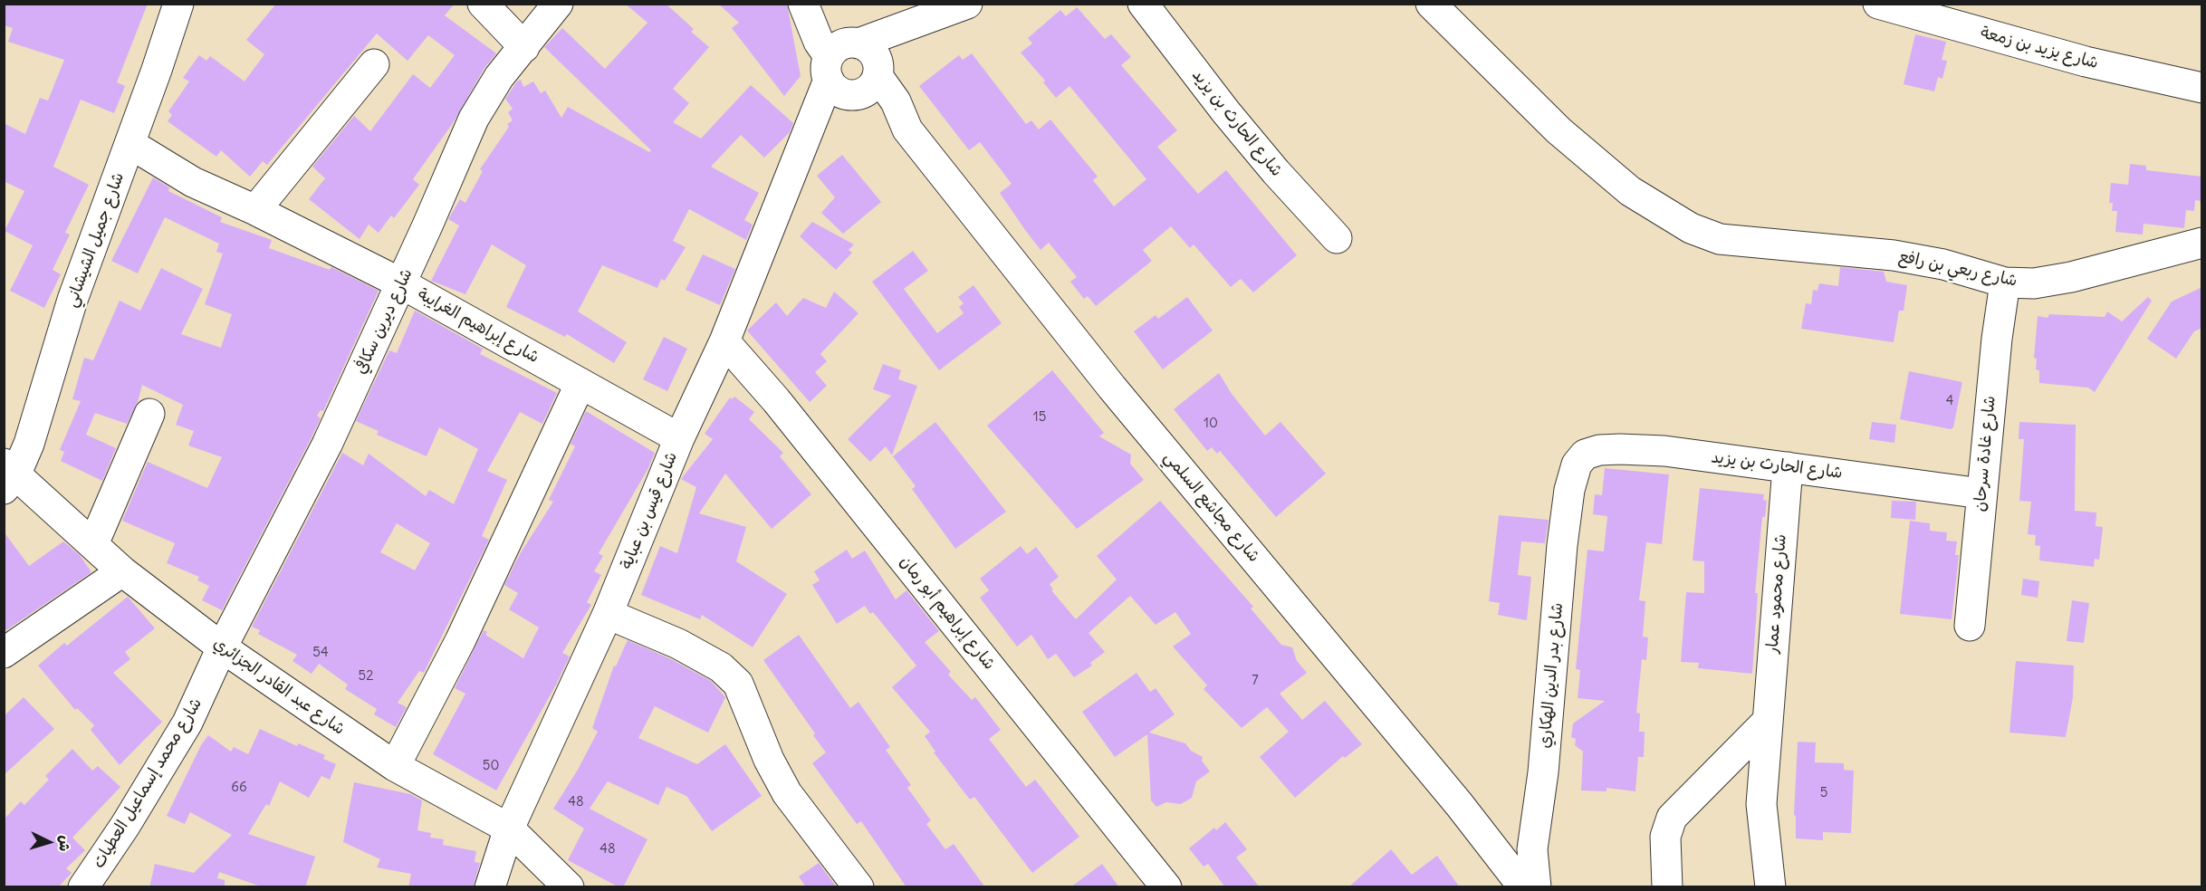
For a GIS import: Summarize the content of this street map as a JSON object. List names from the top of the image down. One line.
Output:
{"streets":{"street":["شارع يزيد بن زمعة","شارع الحارث بن يزيد","شارع جميل الشيشاني","شارع ربعي بن رافع","شارع ديرين سكافي","شارع إبراهيم الغرايبة","شارع غادة سرحان","شارع مجاشع السلمي","شارع قيس بن عباية","شارع محمود عمار","شارع إبراهيم أبو رمان","شارع بدر الدين الهكاري","شارع عبد القادر الجزائري","شارع محمد إسماعيل العطيات"]},"crossings":[["شارع الحارث بن يزيد","شارع غادة سرحان"],["شارع الحارث بن يزيد","شارع محمود عمار"],["شارع الحارث بن يزيد","شارع بدر الدين الهكاري"],["شارع جميل الشيشاني","شارع إبراهيم الغرايبة"],["شارع جميل الشيشاني","شارع عبد القادر الجزائري"],["شارع ربعي بن رافع","شارع غادة سرحان"],["شارع ديرين سكافي","شارع إبراهيم الغرايبة"],["شارع ديرين سكافي","شارع عبد القادر الجزائري"],["شارع ديرين سكافي","شارع محمد إسماعيل العطيات"],["شارع إبراهيم الغرايبة","شارع قيس بن عباية"],["شارع مجاشع السلمي","شارع قيس بن عباية"],["شارع مجاشع السلمي","شارع بدر الدين الهكاري"],["شارع قيس بن عباية","شارع إبراهيم أبو رمان"],["شارع قيس بن عباية","شارع عبد القادر الجزائري"],["شارع عبد القادر الجزائري","شارع محمد إسماعيل العطيات"]],"house_numbers":["4","15","10","54","52","7","50","66","5","48","48"],"north":"right"}
